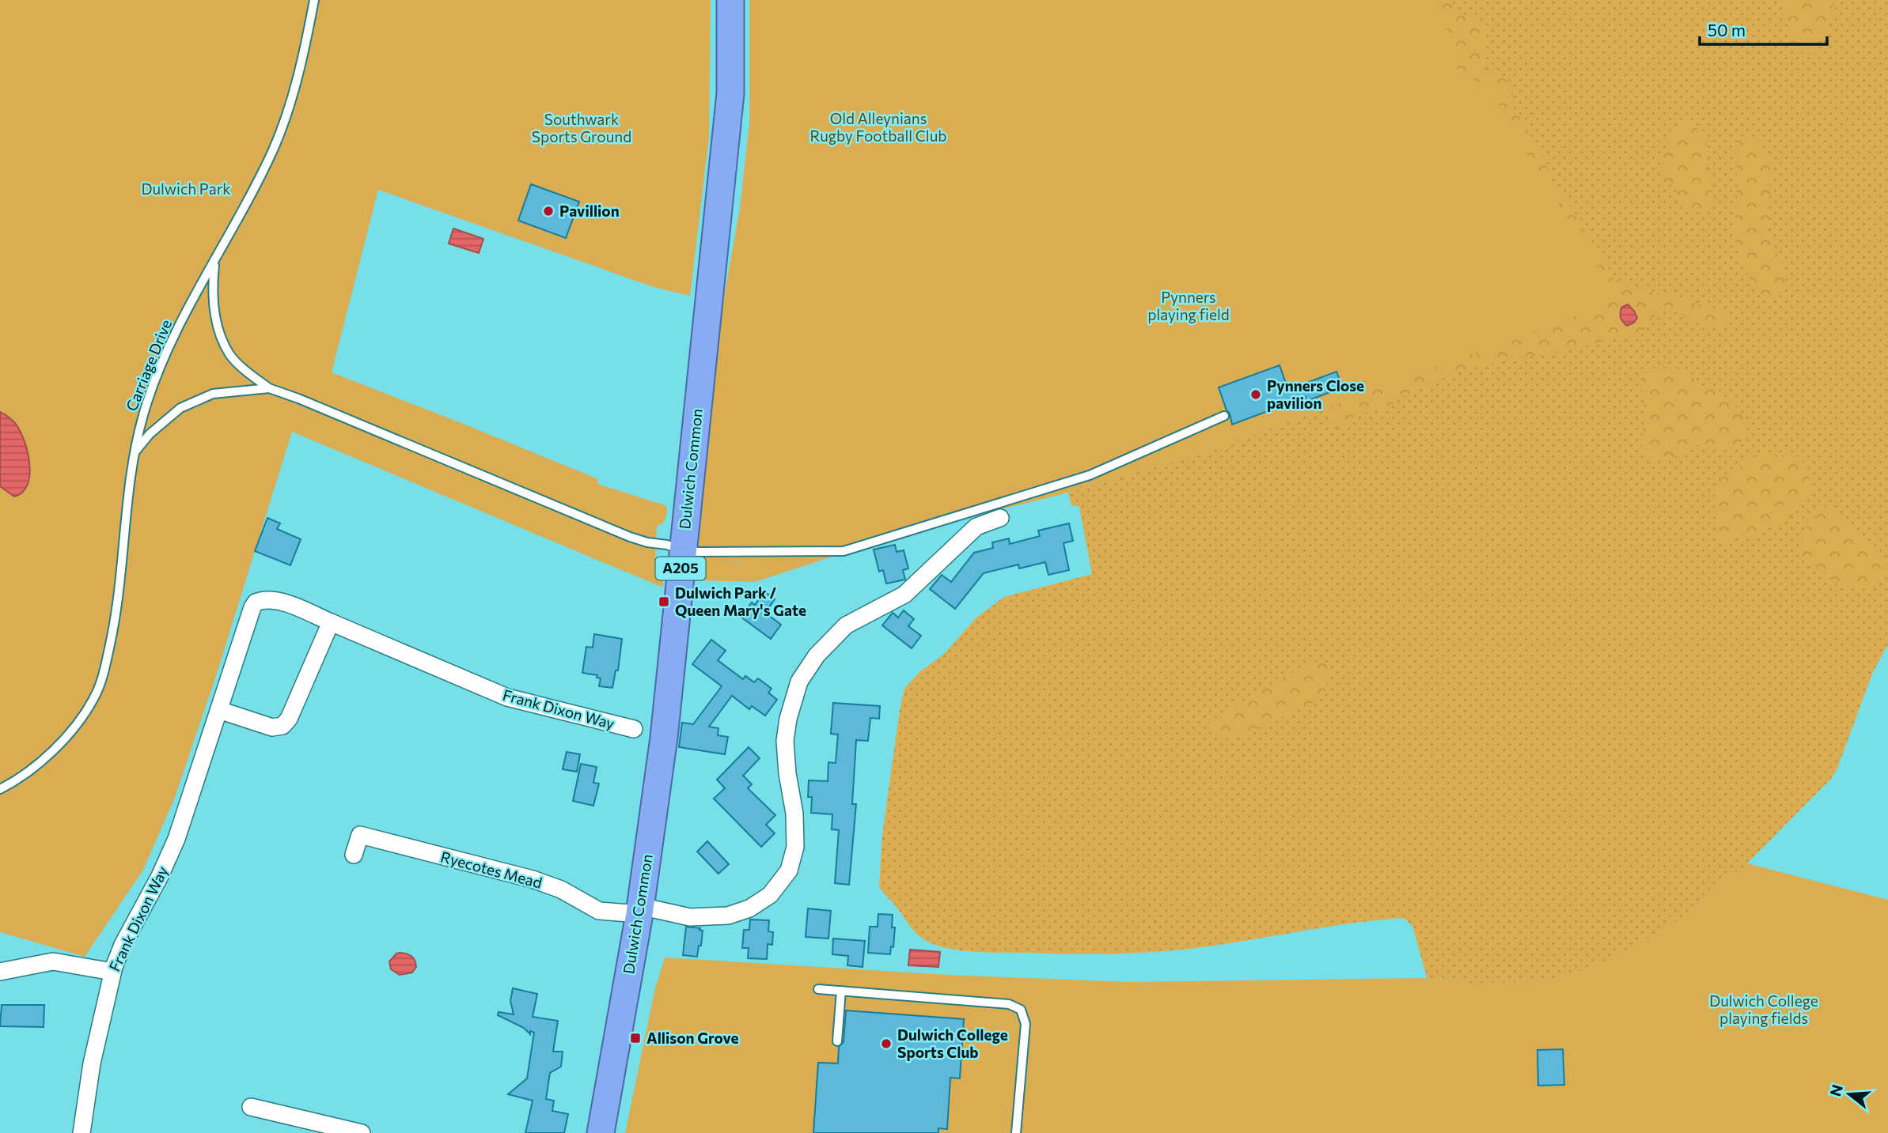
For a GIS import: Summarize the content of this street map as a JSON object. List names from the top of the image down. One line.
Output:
{"streets":{"highway":["Dulwich Common","A205"],"street":["Frank Dixon Way","Ryecotes Mead"],"lane":["Carriage Drive"]},"crossings":[["Dulwich Common","Ryecotes Mead"]],"parks":["Old Alleynians Rugby Football Club","Southwark Sports Ground","Dulwich Park","Pynners playing field","Dulwich College playing fields"],"places":{"other":["Pavillion","Pynners Close pavilion","Dulwich College Sports Club"],"transit":["Dulwich Park / Queen Mary's Gate","Allison Grove"]},"scale_bar":"50 m","north":"left"}
